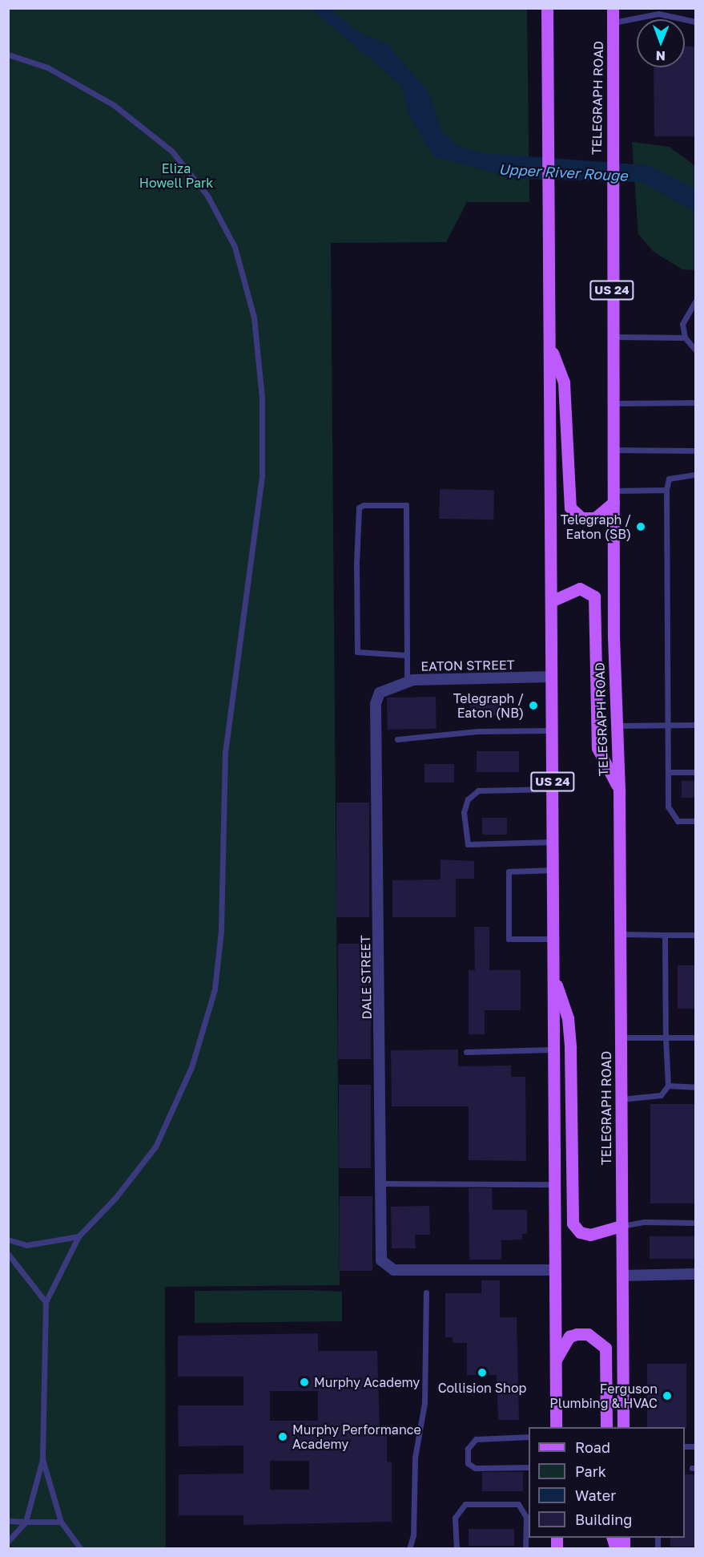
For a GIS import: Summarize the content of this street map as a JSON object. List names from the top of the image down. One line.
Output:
{"streets":{"main road":["TELEGRAPH ROAD","US 24"],"street":["EATON STREET","DALE STREET"]},"crossings":[["US 24","EATON STREET"],["US 24","DALE STREET"],["EATON STREET","DALE STREET"]],"water":["Upper River Rouge"],"parks":["Eliza Howell Park"],"places":["Telegraph / Eaton (SB)","Telegraph / Eaton (NB)","Collision Shop","Murphy Academy","Ferguson Plumbing & HVAC","Murphy Performance Academy"],"legend":["Road","Park","Water","Building"],"north":"bottom"}
